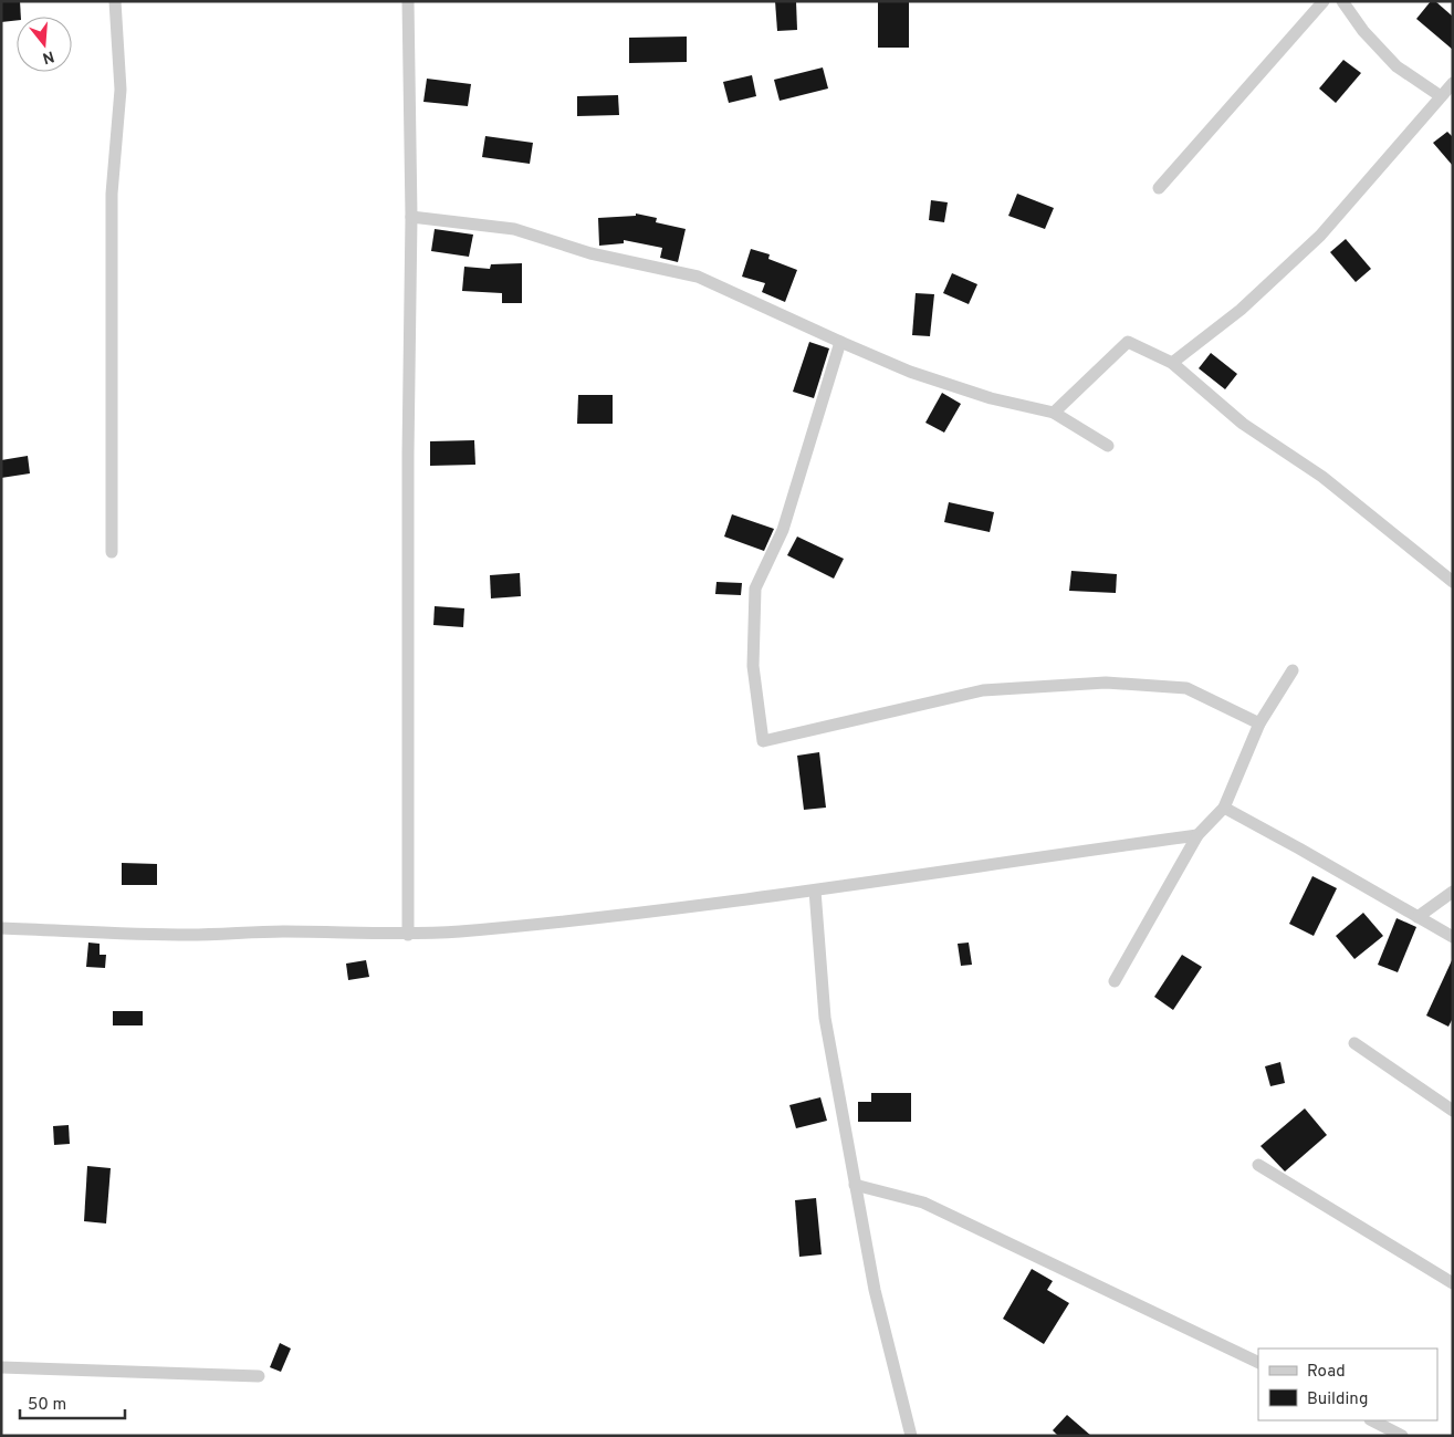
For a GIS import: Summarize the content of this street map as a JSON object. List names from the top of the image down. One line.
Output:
{"legend":["Road","Building"],"scale_bar":"50 m","north":"bottom"}
